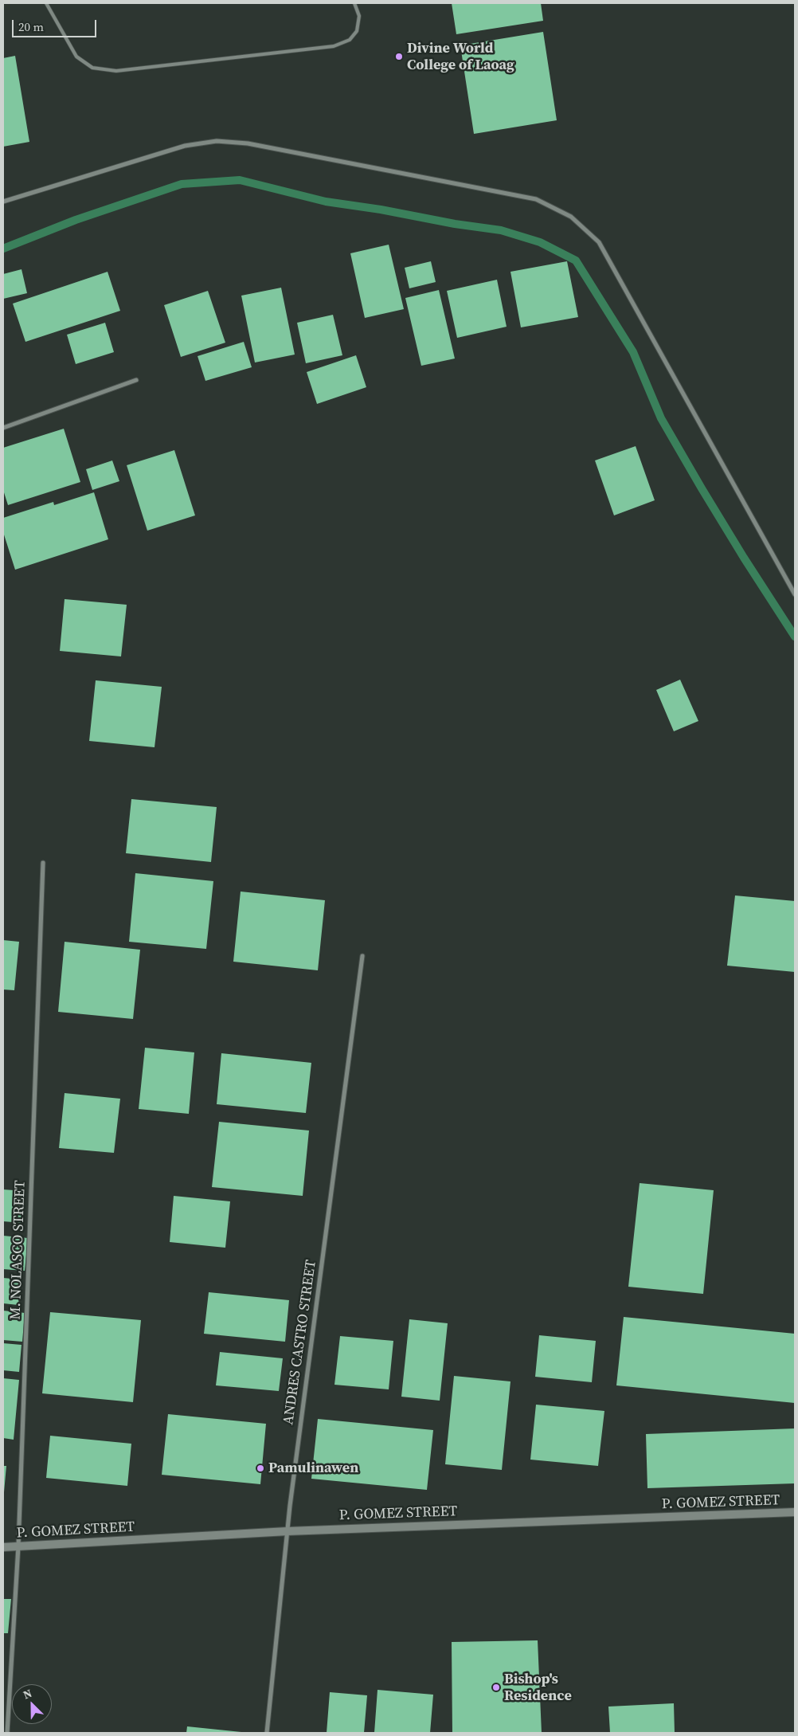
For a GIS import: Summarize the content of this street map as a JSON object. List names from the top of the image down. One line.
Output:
{"streets":{"main road":["P. GOMEZ STREET"],"street":["M. NOLASCO STREET","ANDRES CASTRO STREET"]},"crossings":[["M. NOLASCO STREET","P. GOMEZ STREET"],["ANDRES CASTRO STREET","P. GOMEZ STREET"]],"places":["Divine World College of Laoag","Pamulinawen","Bishop's Residence"],"scale_bar":"20 m","north":"top left"}
